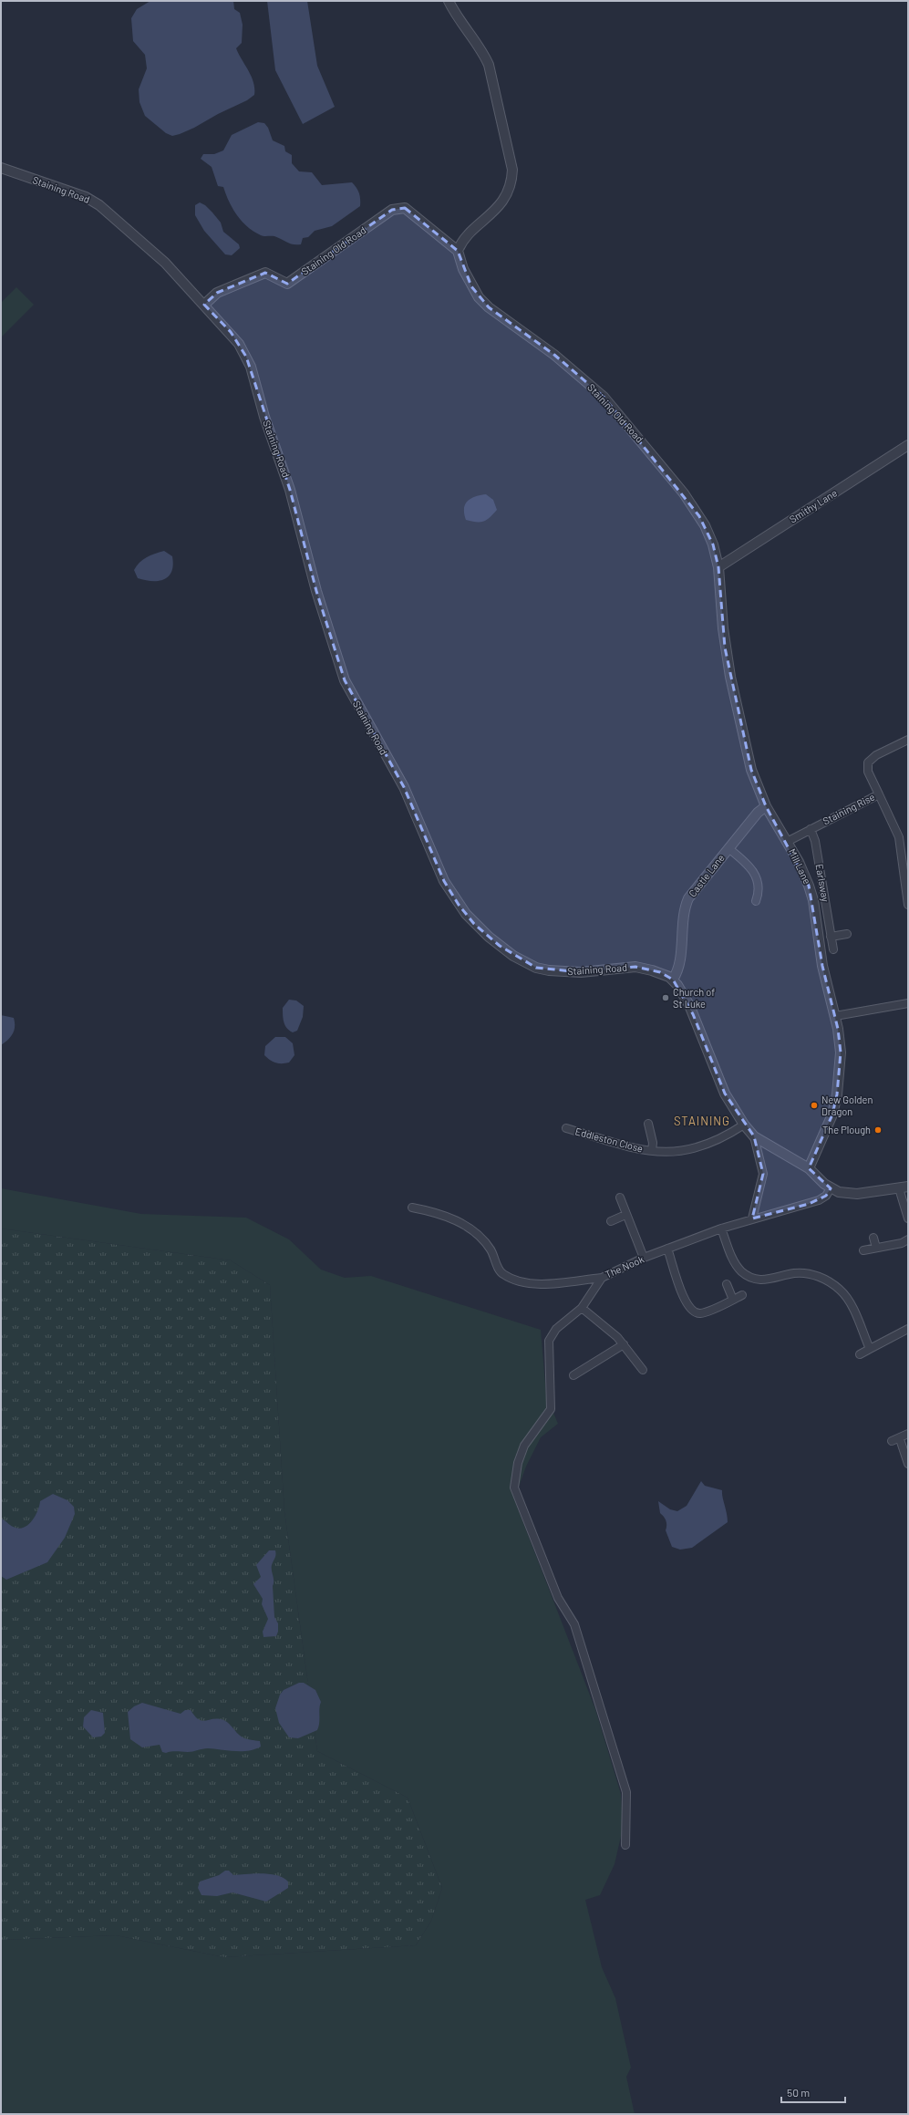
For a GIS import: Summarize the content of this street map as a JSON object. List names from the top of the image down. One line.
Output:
{"streets":{"street":["Staining Road","Staining Old Road","Smithy Lane","Staining Rise","Mill Lane","Castle Lane","Earlsway","Eddleston Close","The Nook"]},"crossings":[["Staining Road","Staining Old Road"],["Staining Road","Castle Lane"],["Staining Old Road","Smithy Lane"],["Staining Old Road","Mill Lane"],["Smithy Lane","Mill Lane"],["Staining Rise","Mill Lane"],["Staining Rise","Earlsway"],["Mill Lane","Castle Lane"]],"districts":["STAINING"],"places":["Church of St Luke","New Golden Dragon","The Plough"],"scale_bar":"50 m"}
